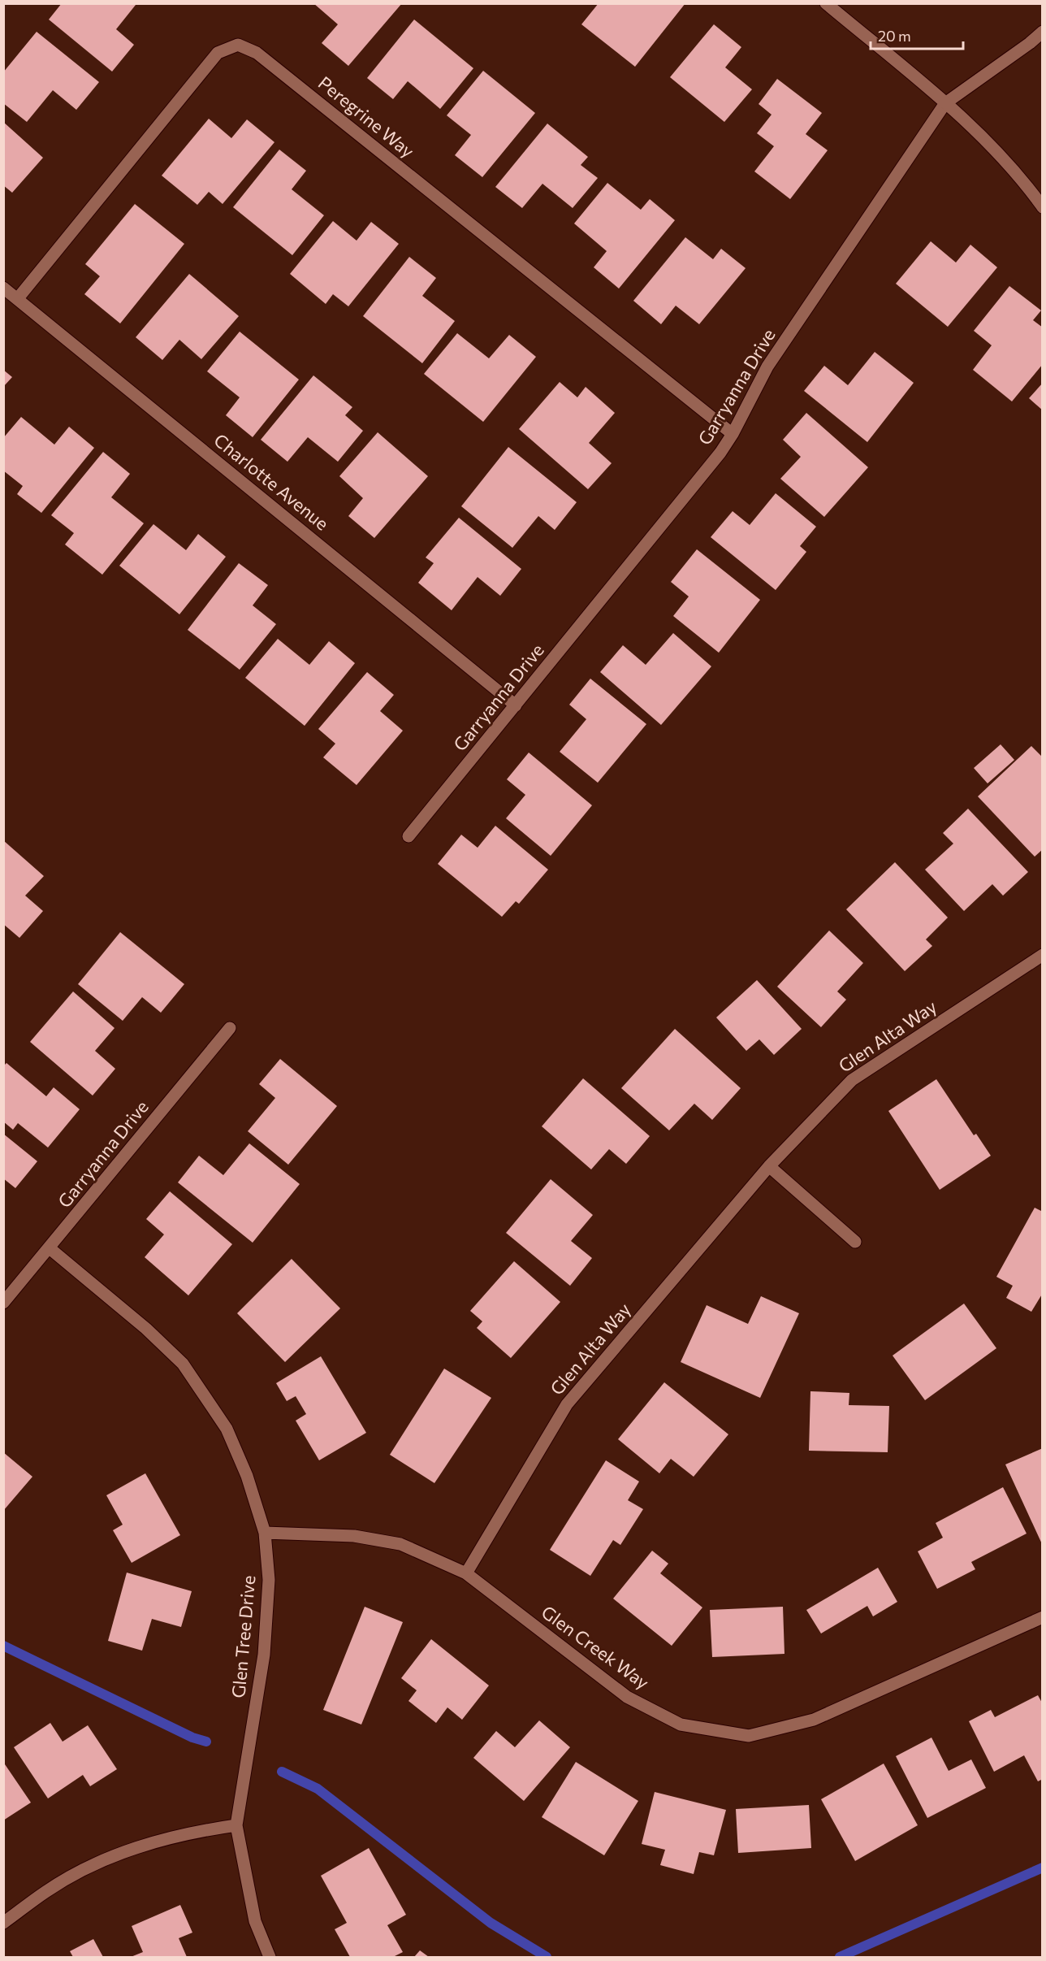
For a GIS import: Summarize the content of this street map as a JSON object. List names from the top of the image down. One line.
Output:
{"streets":{"street":["Peregrine Way","Garryanna Drive","Charlotte Avenue","Glen Alta Way","Glen Tree Drive","Glen Creek Way"]},"crossings":[["Peregrine Way","Garryanna Drive"],["Peregrine Way","Charlotte Avenue"],["Garryanna Drive","Charlotte Avenue"],["Garryanna Drive","Glen Tree Drive"],["Glen Alta Way","Glen Creek Way"],["Glen Tree Drive","Glen Creek Way"]],"scale_bar":"20 m"}
